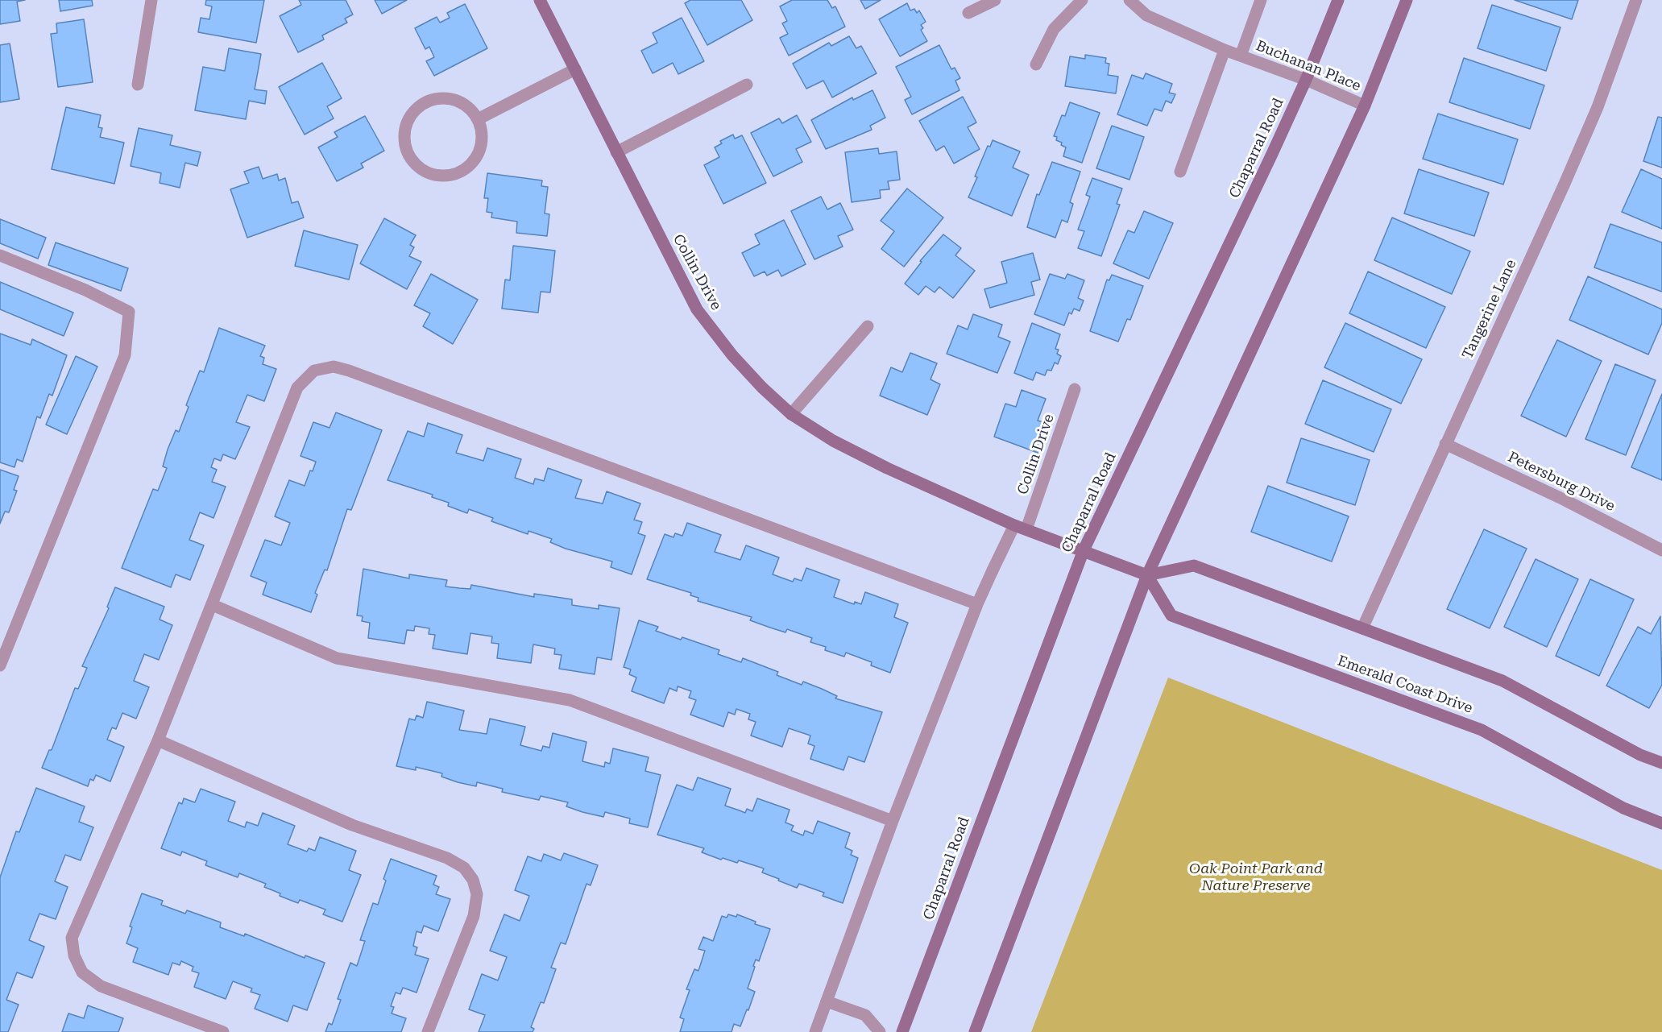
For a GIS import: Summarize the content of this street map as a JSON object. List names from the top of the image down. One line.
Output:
{"streets":{"main road":["Chaparral Road","Collin Drive","Emerald Coast Drive"],"street":["Buchanan Place","Tangerine Lane","Petersburg Drive"]},"crossings":[["Buchanan Place","Chaparral Road"],["Chaparral Road","Collin Drive"],["Tangerine Lane","Petersburg Drive"]],"parks":["Oak Point Park and Nature Preserve"]}
